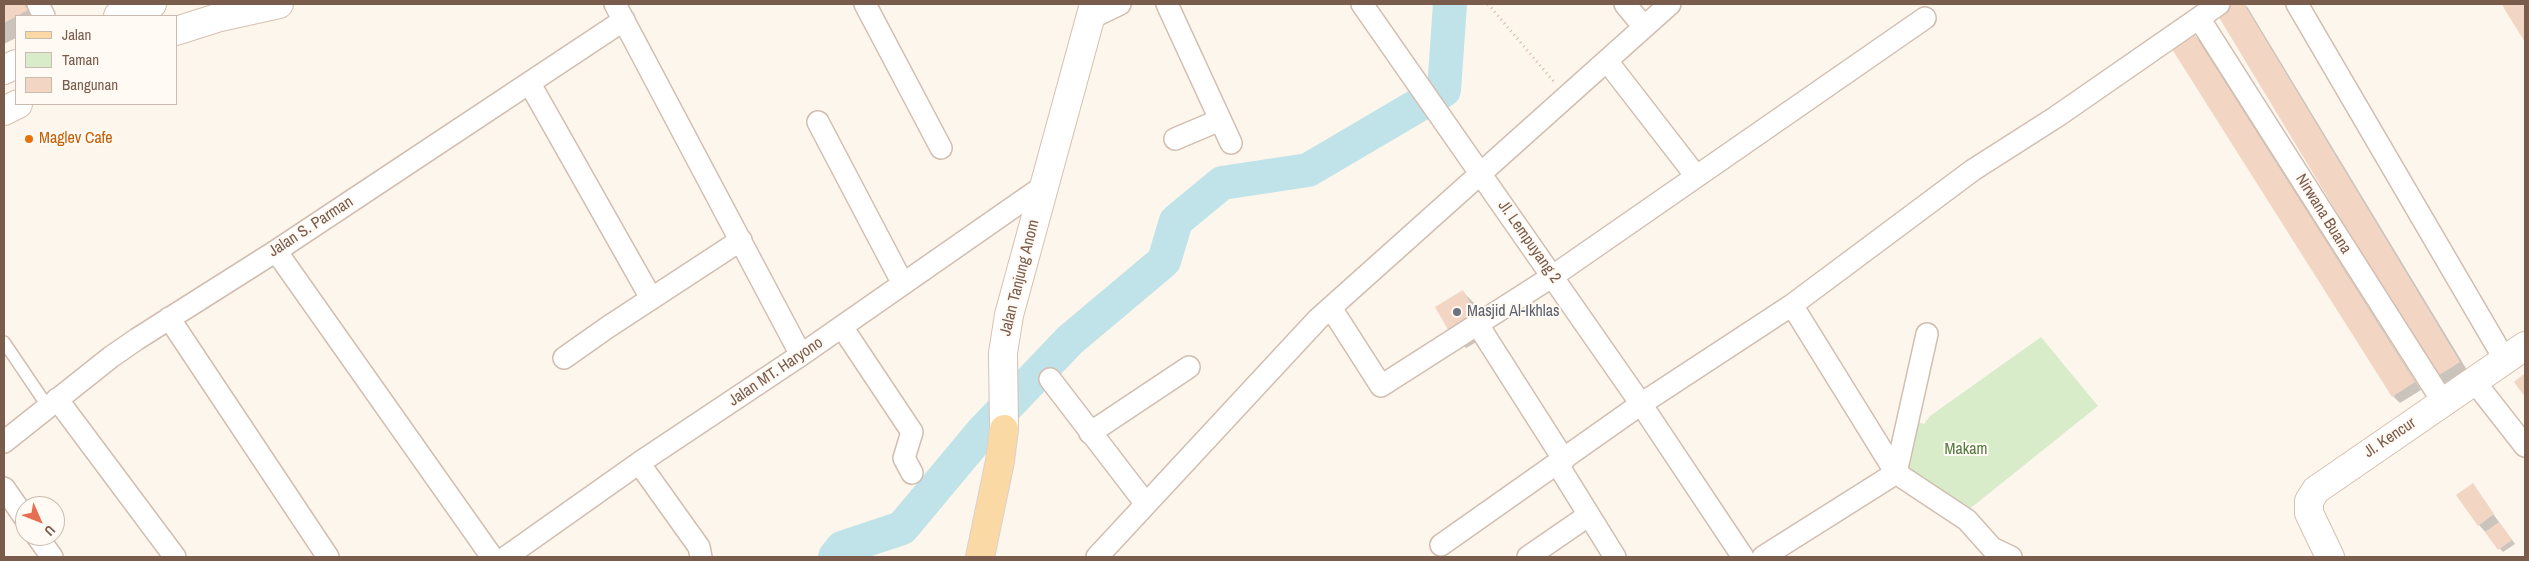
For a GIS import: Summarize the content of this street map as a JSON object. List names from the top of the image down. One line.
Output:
{"streets":{"main road":["Jalan Tanjung Anom"],"street":["Nirwana Buana","Jalan S. Parman","Jl. Lempuyang 2","Jalan MT. Haryono","Jl. Kencur"]},"crossings":[["Nirwana Buana","Jl. Kencur"],["Jalan Tanjung Anom","Jalan MT. Haryono"]],"parks":["Makam"],"places":["Maglev Cafe","Masjid Al-Ikhlas"],"legend":["Jalan","Taman","Bangunan"],"north":"bottom right"}
